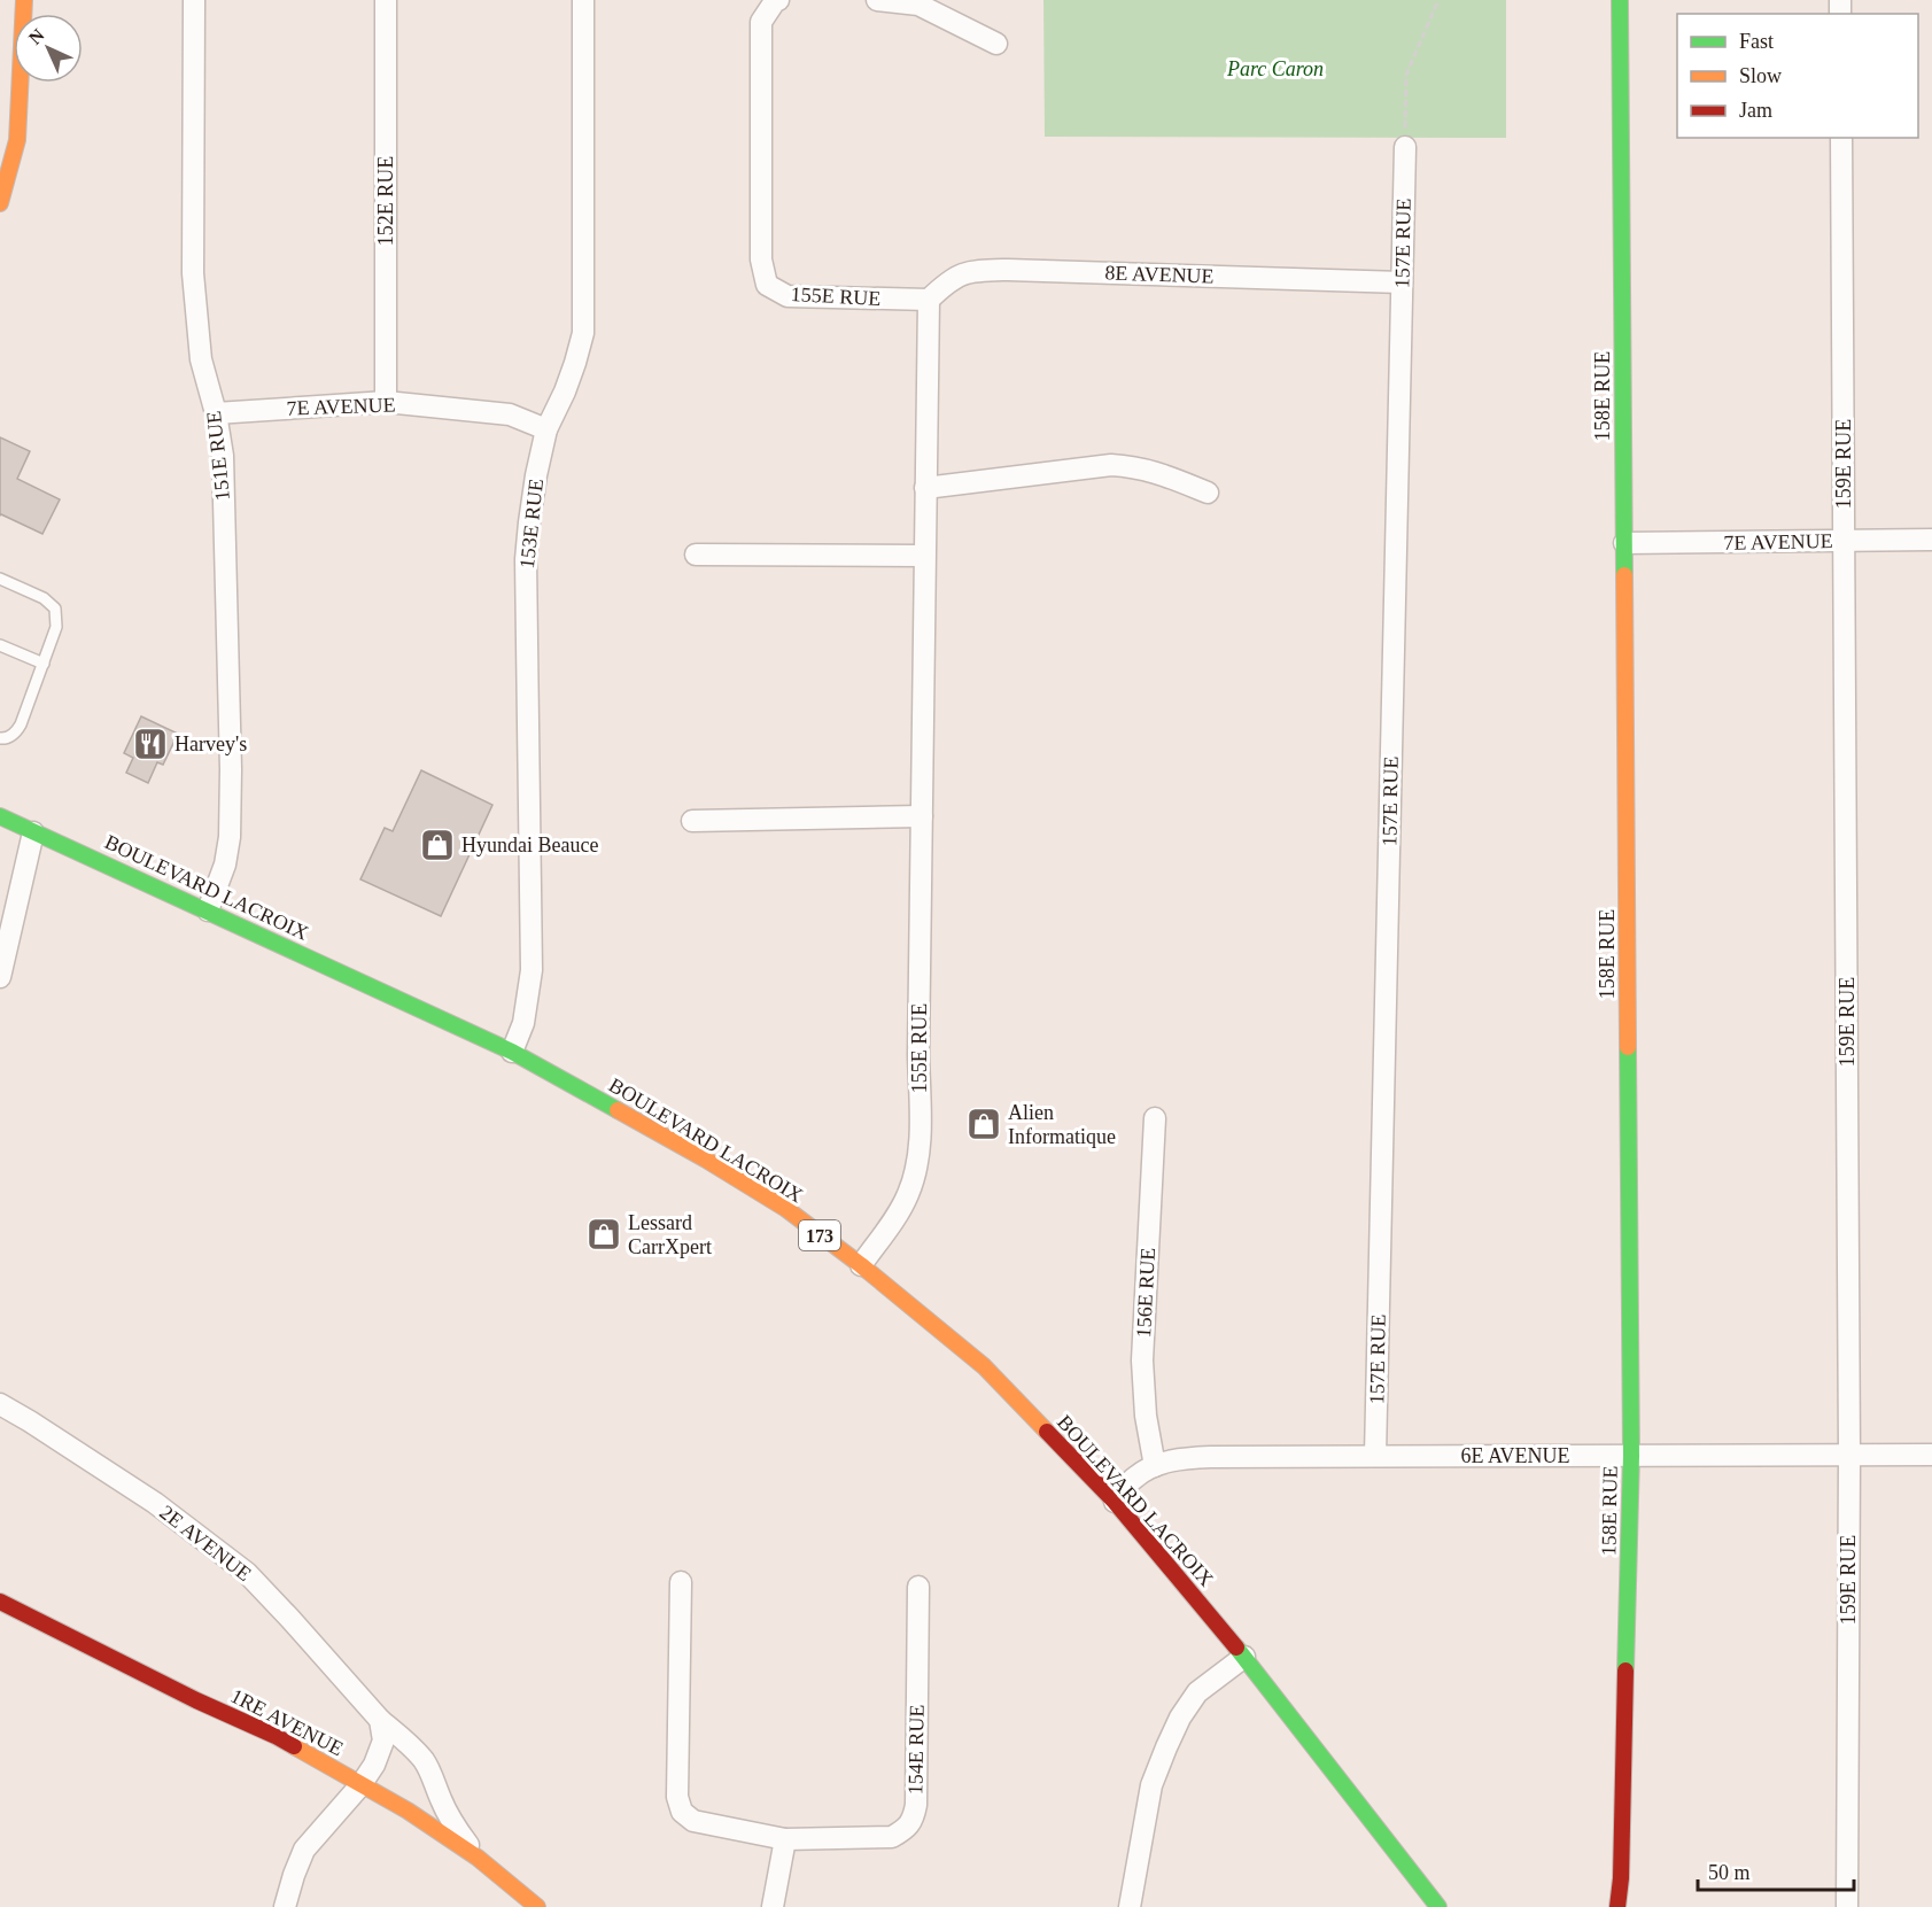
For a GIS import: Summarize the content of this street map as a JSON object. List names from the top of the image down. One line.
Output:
{"streets":{"street":["152E RUE","157E RUE","8E AVENUE","155E RUE","158E RUE","7E AVENUE","151E RUE","159E RUE","153E RUE","BOULEVARD LACROIX","173","156E RUE","6E AVENUE","2E AVENUE","1RE AVENUE","154E RUE"]},"crossings":[["152E RUE","7E AVENUE"],["157E RUE","8E AVENUE"],["157E RUE","6E AVENUE"],["8E AVENUE","155E RUE"],["155E RUE","BOULEVARD LACROIX"],["158E RUE","7E AVENUE"],["158E RUE","6E AVENUE"],["7E AVENUE","151E RUE"],["7E AVENUE","159E RUE"],["7E AVENUE","153E RUE"],["151E RUE","BOULEVARD LACROIX"],["159E RUE","6E AVENUE"],["153E RUE","BOULEVARD LACROIX"],["BOULEVARD LACROIX","6E AVENUE"],["156E RUE","6E AVENUE"],["2E AVENUE","1RE AVENUE"]],"parks":["Parc Caron"],"places":{"restaurant":["Harvey's"],"shop":["Hyundai Beauce","Alien Informatique","Lessard CarrXpert"]},"legend":["Fast","Slow","Jam"],"scale_bar":"50 m","north":"top left"}
